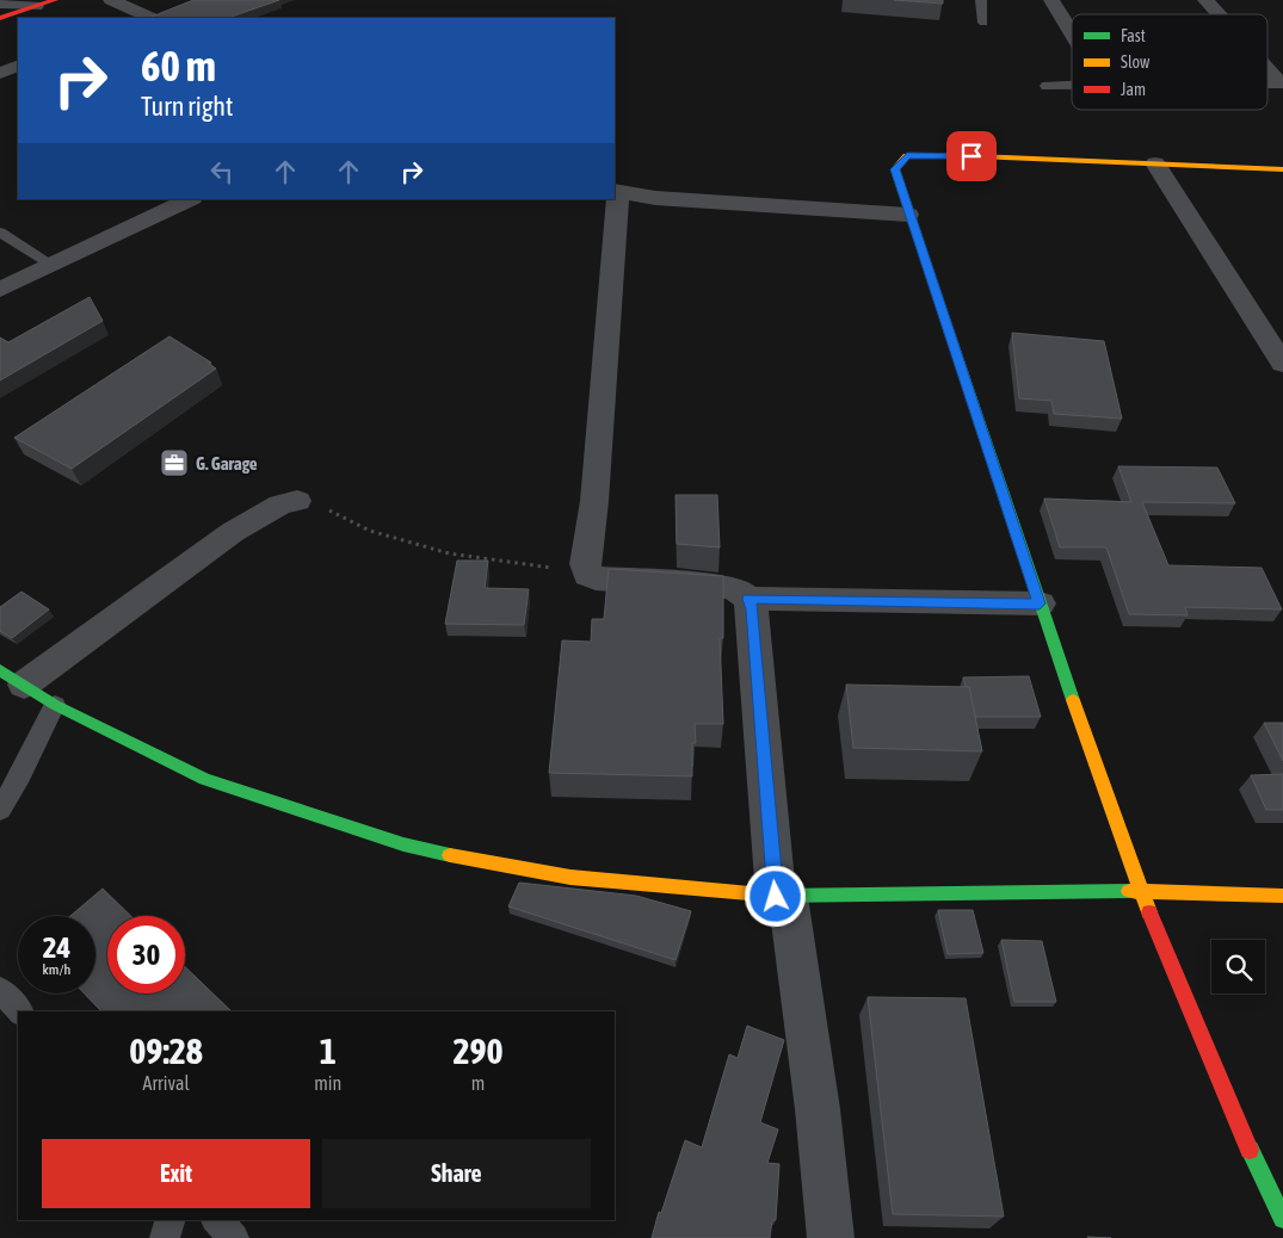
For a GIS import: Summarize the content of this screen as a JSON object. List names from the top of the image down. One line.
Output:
{"places":{"office":["G. Garage"]},"legend":["Fast","Slow","Jam"],"page":{"turn":["60 m","Turn right"],"speed":"24 km/h","limit":"30","eta":["09:28","Arrival","1","min","290","m"],"buttons":["Exit","Share"]}}
